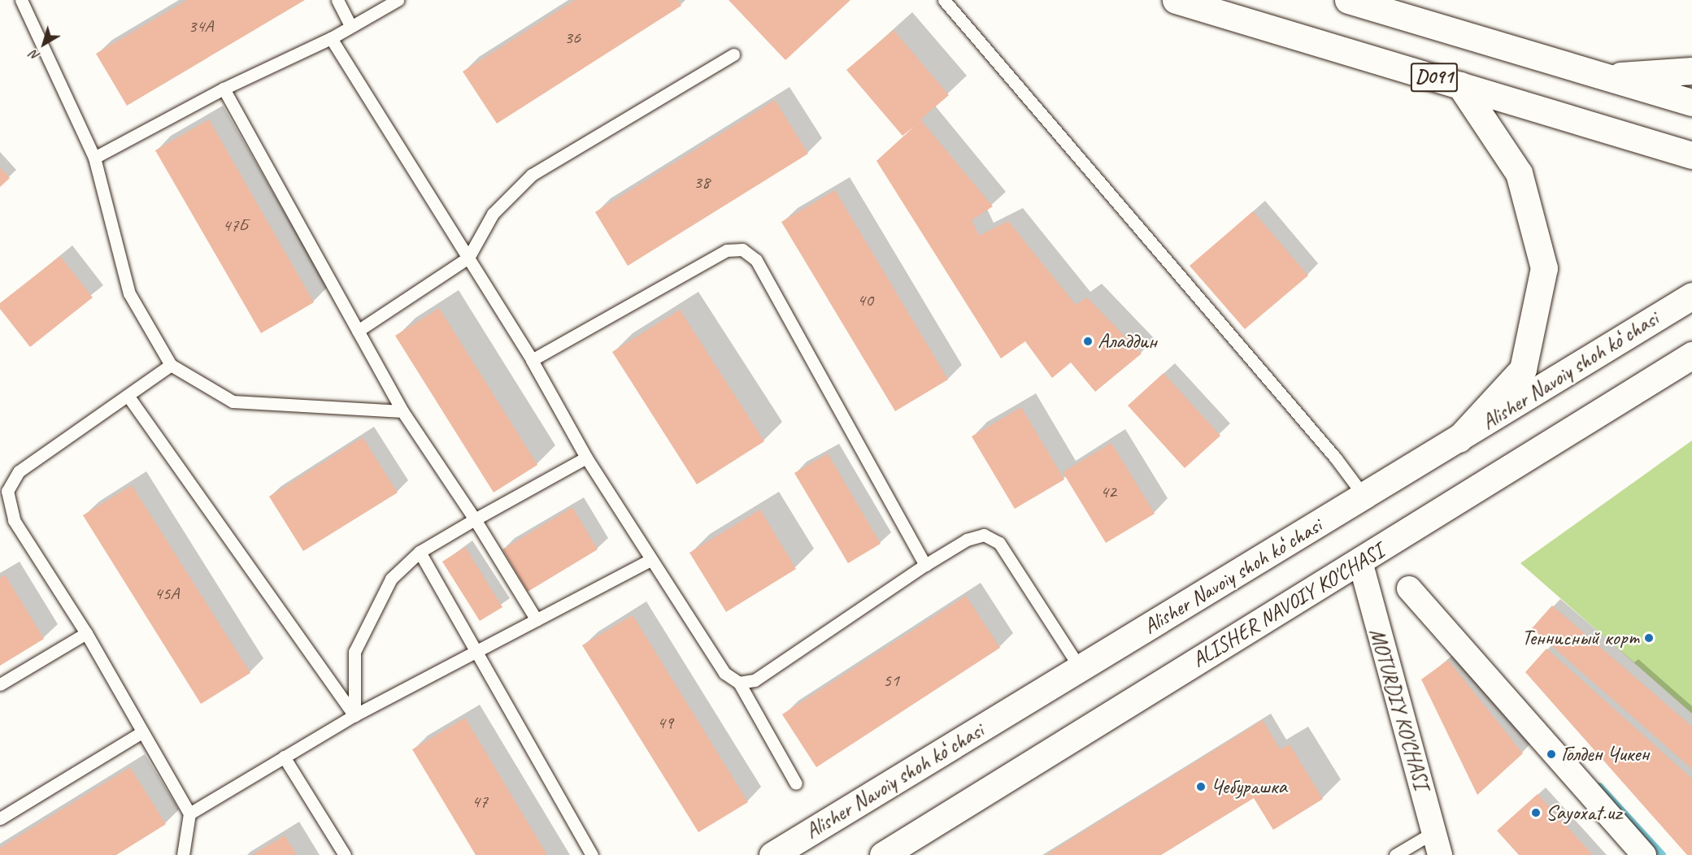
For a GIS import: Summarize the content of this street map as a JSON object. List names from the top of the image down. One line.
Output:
{"streets":{"main road":["D091","Alisher Navoiy shoh koʻchasi","ALISHER NAVOIY KO'CHASI"],"street":["MOTURDIY KO'CHASI"]},"crossings":[["ALISHER NAVOIY KO'CHASI","MOTURDIY KO'CHASI"]],"places":["Аладдин","Теннисный корт","Голден Чикен","Чебурашка","Sayoxat.uz"],"house_numbers":["34А","36","38","47Б","40","42","45А","51","49","47"],"north":"bottom left"}
